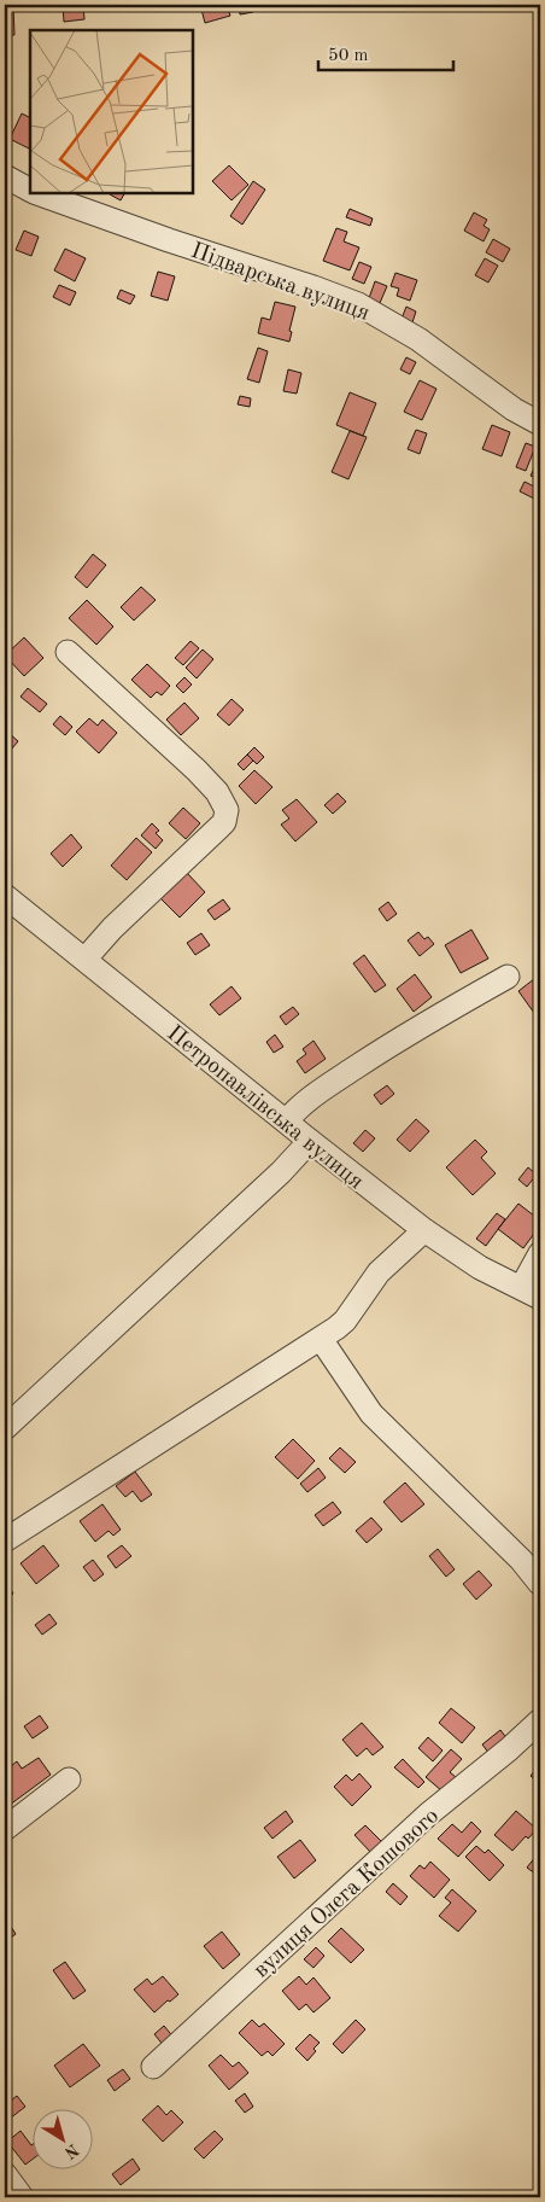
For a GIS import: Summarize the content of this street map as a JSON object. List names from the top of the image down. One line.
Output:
{"streets":{"street":["Підварська вулиця","Петропавлівська вулиця","вулиця Олега Кошового"]},"scale_bar":"50 m","north":"bottom right"}
